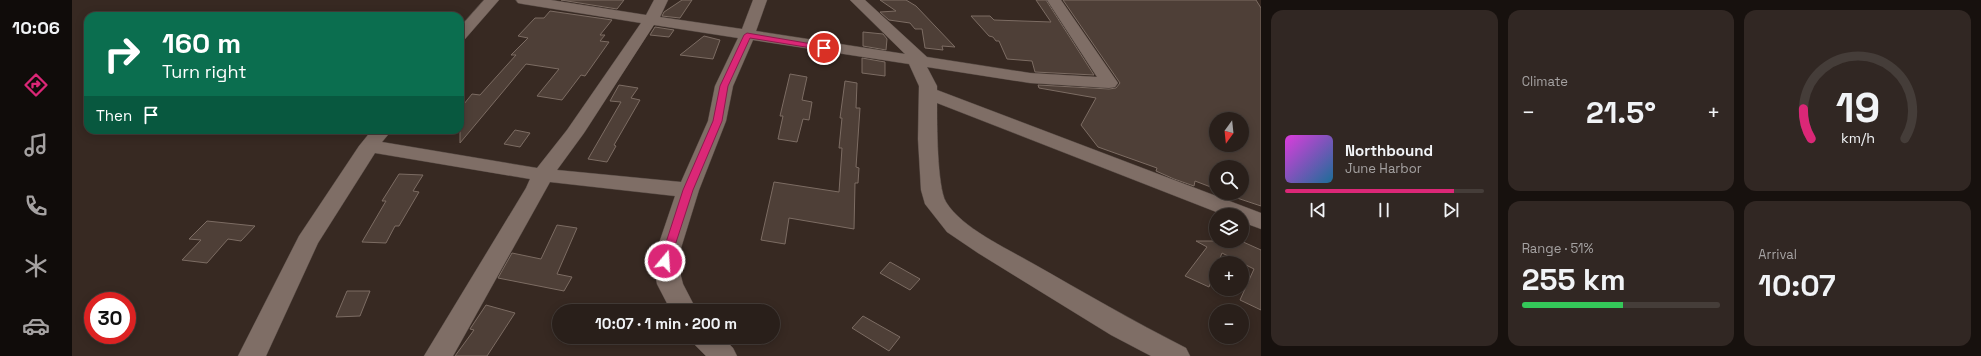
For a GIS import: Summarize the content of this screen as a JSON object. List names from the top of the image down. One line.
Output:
{"north":"bottom","page":{"tabs":"10:06","tile":["Climate",["Range · 51%","255 km"],["Arrival","10:07"]],"turn":["160 m","Turn right"],"then":"Then","heat":["−","21.5°","+"],"map_buttons":["+","−"],"song":["Northbound","June Harbor"],"limit":"30","trip":"10:07 · 1 min · 200 m","gauge":["19","km/h"]}}
